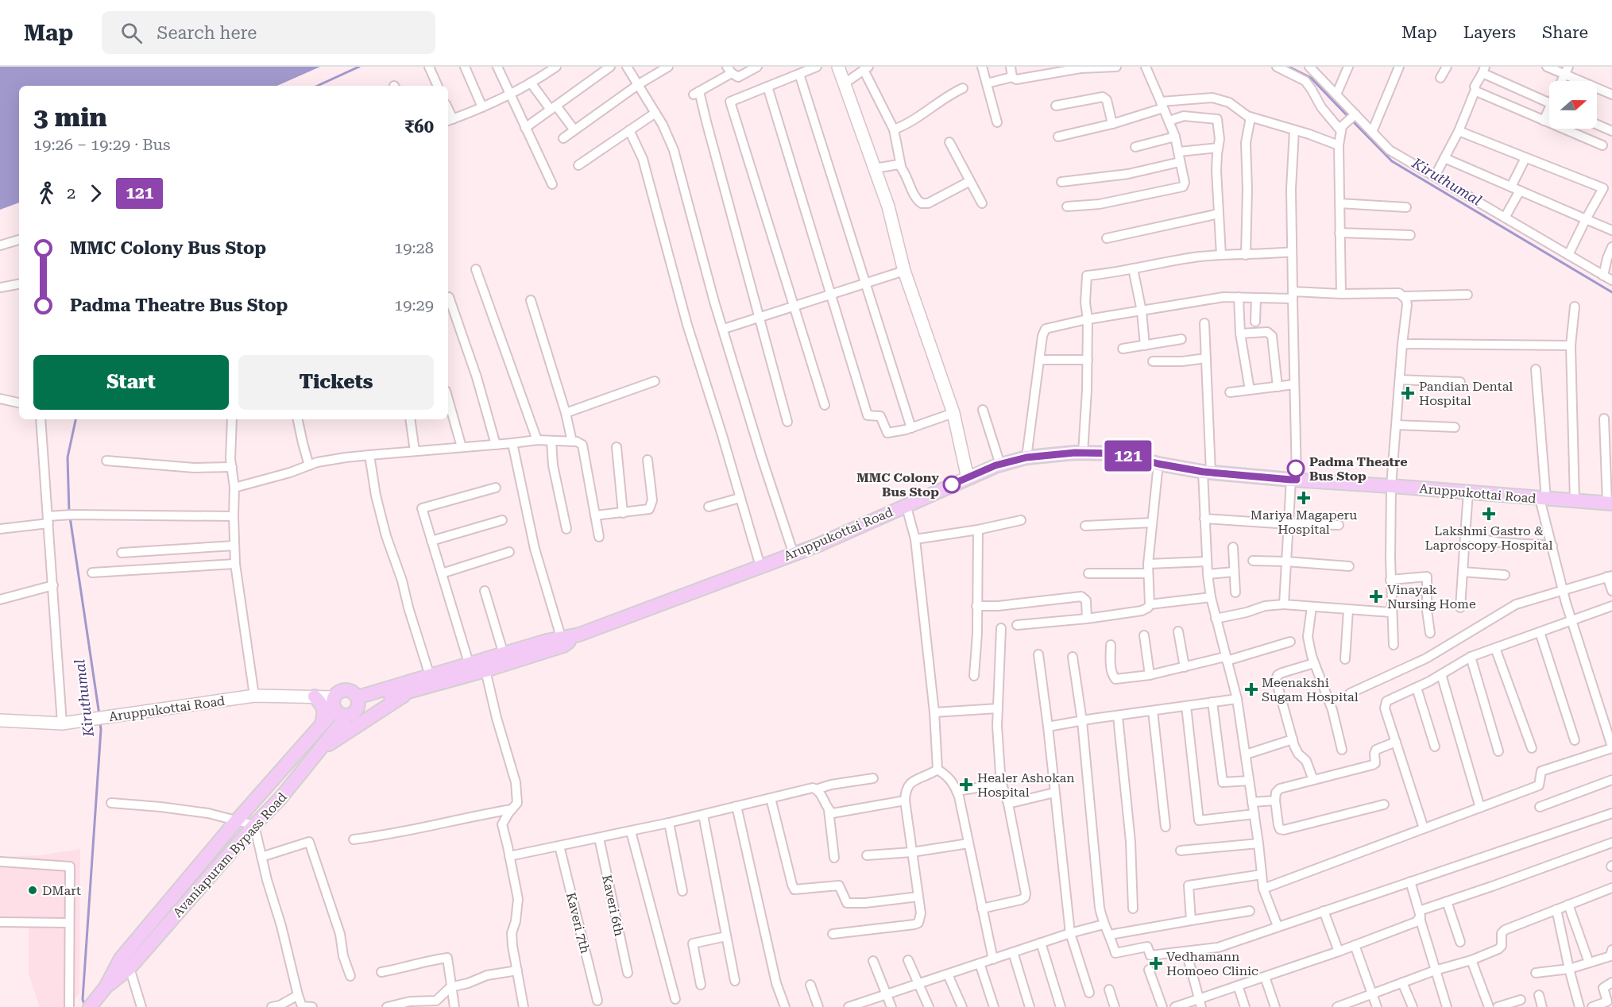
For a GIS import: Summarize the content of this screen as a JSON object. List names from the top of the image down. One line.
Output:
{"streets":{"main road":["Aruppukottai Road","Avaniapuram Bypass Road"],"street":["Kaveri 6th","Kaveri 7th"]},"crossings":[["Aruppukottai Road","Avaniapuram Bypass Road"]],"water":["Kiruthumal"],"places":{"health":["Pandian Dental Hospital","Mariya Magaperu Hospital","Lakshmi Gastro & Laproscopy Hospital","Vinayak Nursing Home","Meenakshi Sugam Hospital","Healer Ashokan Hospital","Vedhamann Homoeo Clinic"],"other":["Padma Theatre Bus Stop","MMC Colony Bus Stop","DMart"]},"lines":["bus line 121"],"north":"right","page":{"header":"Map","search":"Search here","nav":["Map","Layers","Share"],"on_map":"121","heading":["3 min","19:26 – 19:29 · Bus","₹60"],"legs":["2","121"],"list":[{"name":"MMC Colony Bus Stop","value":"19:28"},{"name":"Padma Theatre Bus Stop","value":"19:29"}],"buttons":["Start","Tickets"]}}
